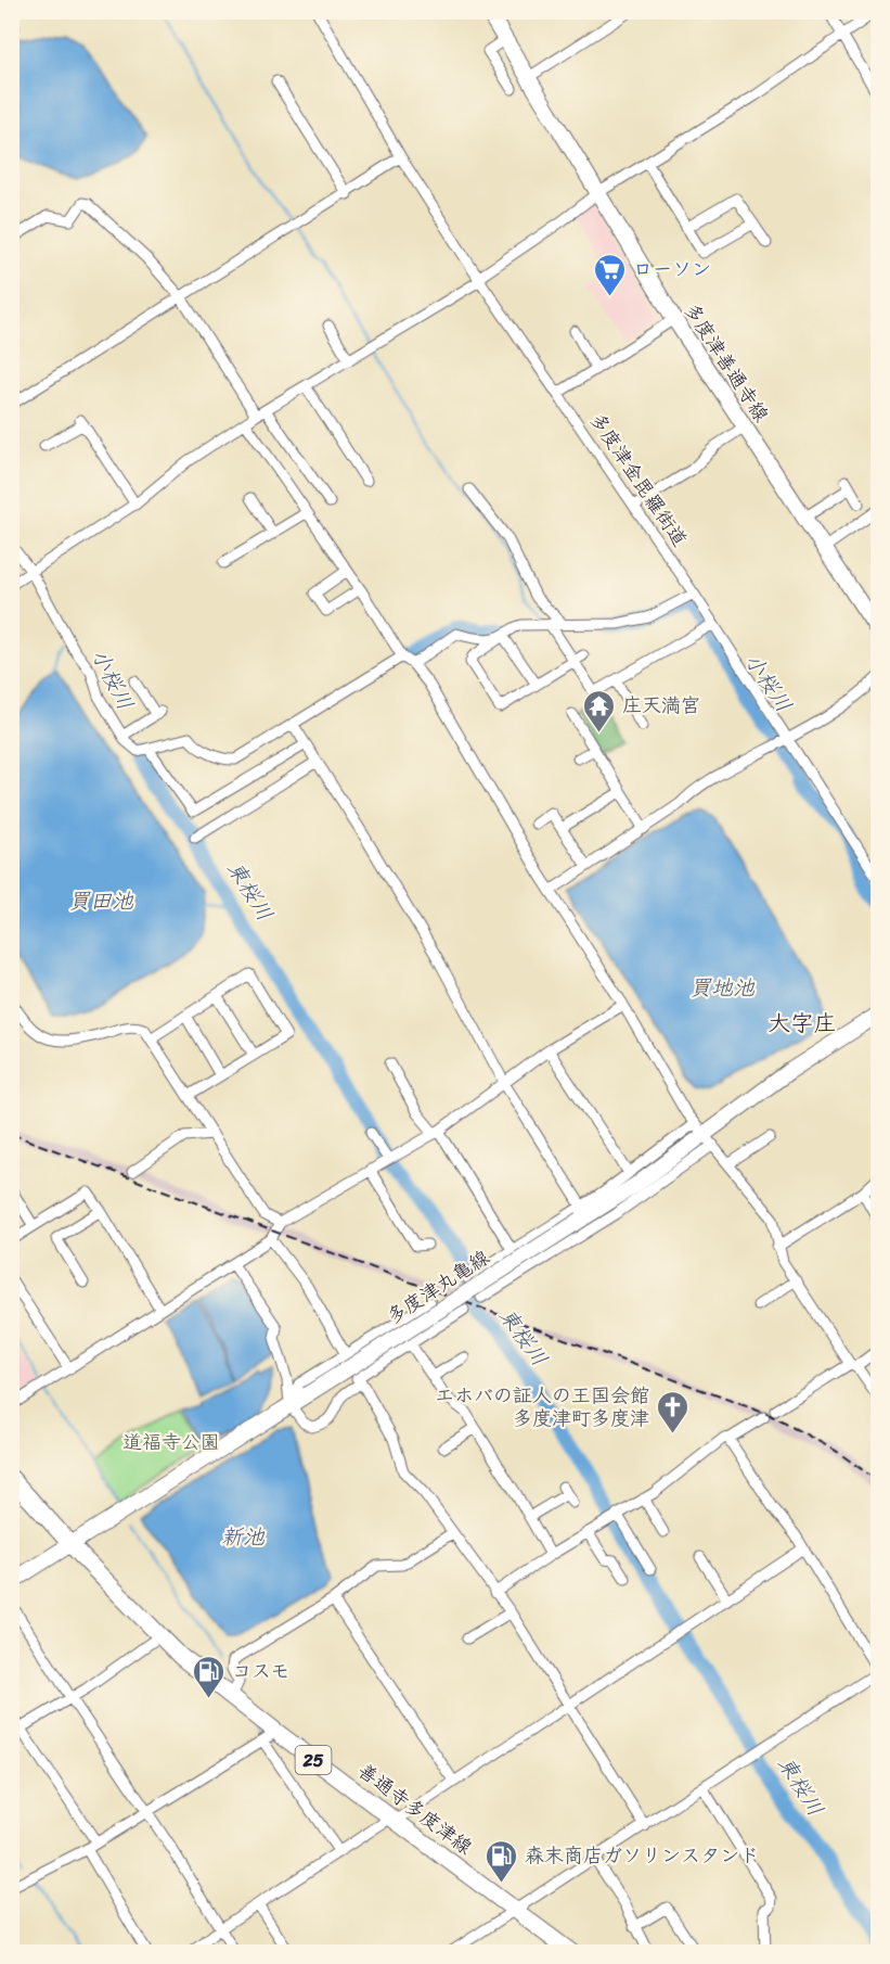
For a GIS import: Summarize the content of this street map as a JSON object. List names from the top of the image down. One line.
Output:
{"streets":{"main road":["多度津善通寺線","多度津丸亀線","25","善通寺多度津線"],"street":["多度津金毘羅街道"]},"crossings":[["多度津丸亀線","善通寺多度津線"]],"districts":["大字庄"],"water":["小桜川","東桜川","買田池","買地池","新池"],"parks":["道福寺公園"],"places":{"supermarket":["ローソン"],"temple":["庄天満宮"],"church":["エホバの証人の王国会館 多度津町多度津"],"fuel station":["コスモ","森末商店ガソリンスタンド"]}}
